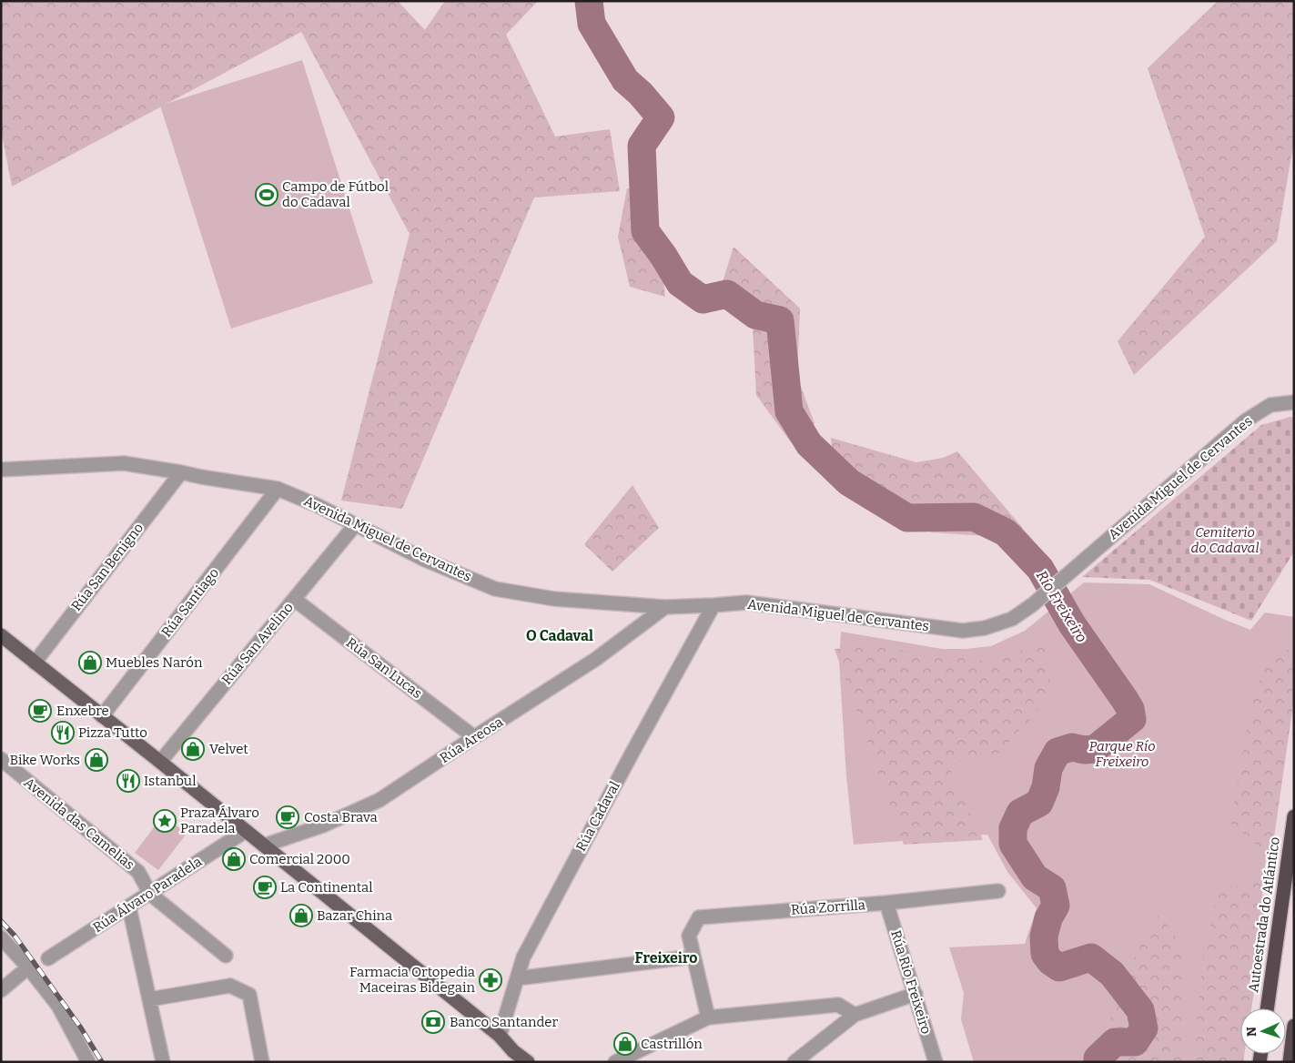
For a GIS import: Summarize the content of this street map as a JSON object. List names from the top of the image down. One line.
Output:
{"streets":{"highway":["Autoestrada do Atlántico"],"street":["Avenida Miguel de Cervantes","Rúa San Benigno","Rúa Santiago","Rúa San Avelino","Rúa San Lucas","Rúa Areosa","Rúa Cadaval","Avenida das Camelias","Rúa Álvaro Paradela","Rúa Zorrilla","Rúa Rio Freixeiro"]},"crossings":[["Avenida Miguel de Cervantes","Rúa San Benigno"],["Avenida Miguel de Cervantes","Rúa Santiago"],["Avenida Miguel de Cervantes","Rúa San Avelino"],["Avenida Miguel de Cervantes","Rúa Areosa"],["Avenida Miguel de Cervantes","Rúa Cadaval"],["Rúa San Avelino","Rúa San Lucas"],["Rúa San Lucas","Rúa Areosa"],["Avenida das Camelias","Rúa Álvaro Paradela"],["Rúa Zorrilla","Rúa Rio Freixeiro"]],"districts":["O Cadaval","Freixeiro"],"water":["Río Freixeiro"],"parks":["Cemiterio do Cadaval","Parque Río Freixeiro"],"places":{"sports":["Campo de Fútbol do Cadaval"],"shop":["Muebles Narón","Velvet","Bike Works","Comercial 2000","Bazar China","Castrillón"],"cafe":["Enxebre","Costa Brava","La Continental"],"restaurant":["Pizza Tutto","Istanbul"],"place":["Praza Álvaro Paradela"],"pharmacy":["Farmacia Ortopedia Maceiras Bidegain"],"bank":["Banco Santander"]},"north":"left"}
